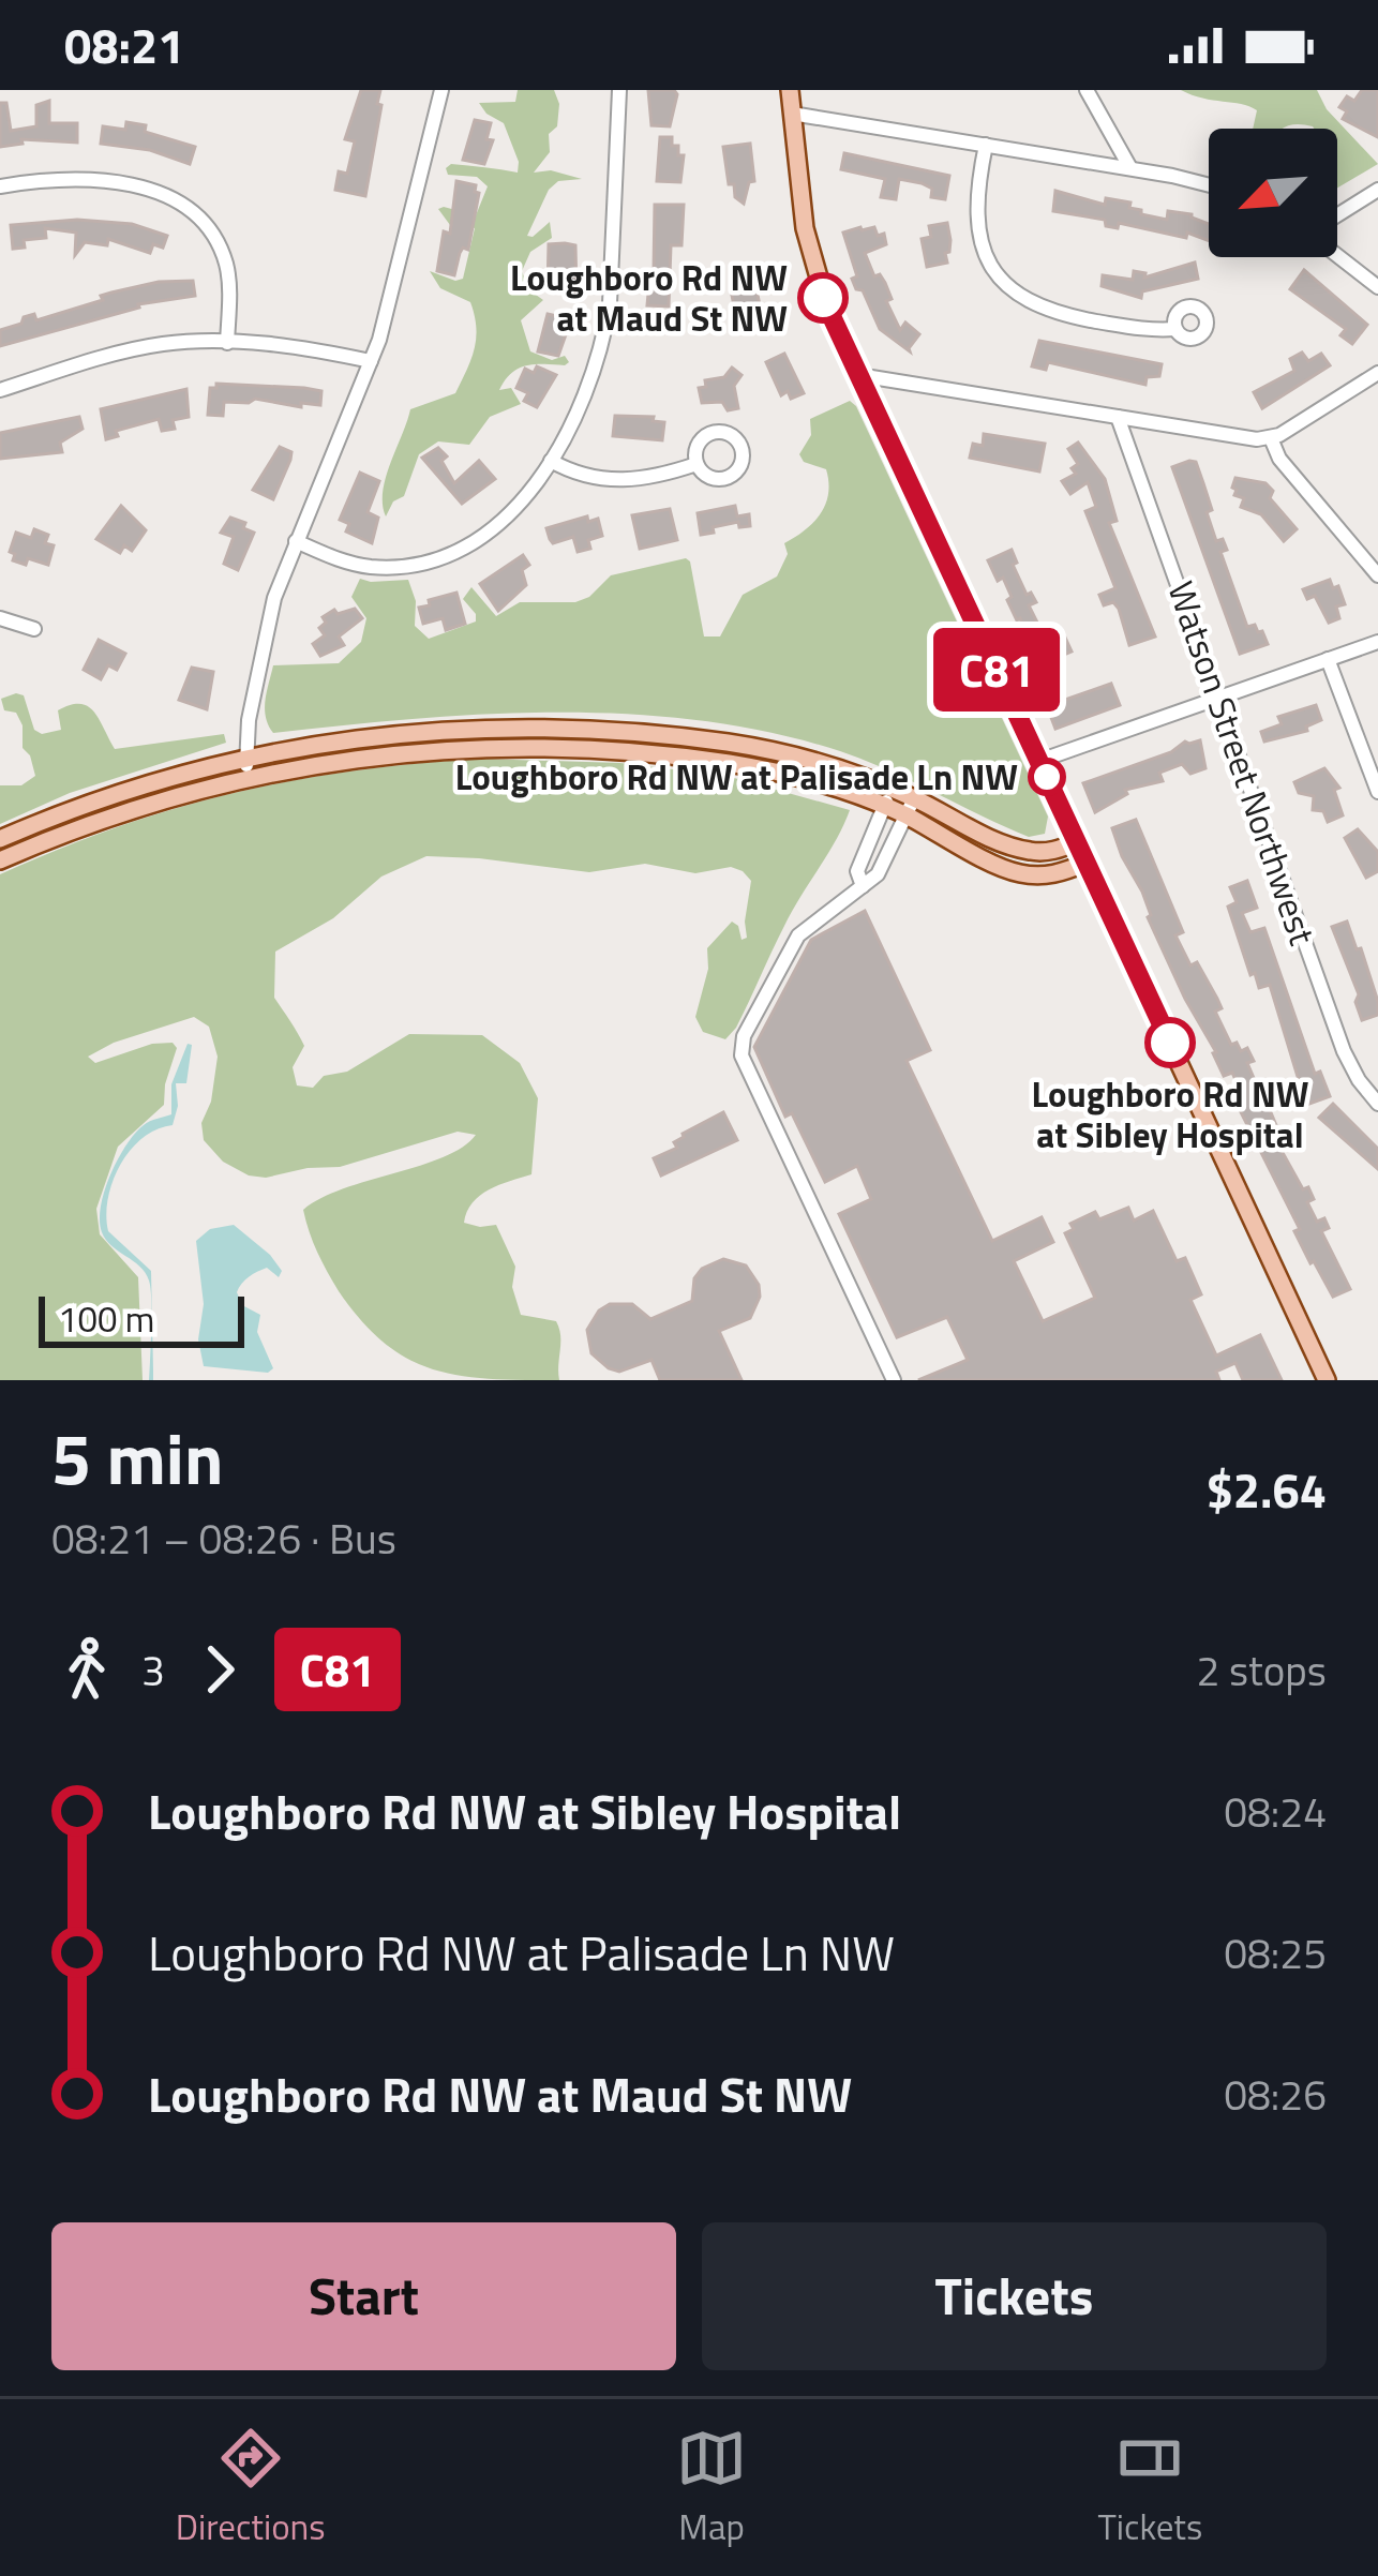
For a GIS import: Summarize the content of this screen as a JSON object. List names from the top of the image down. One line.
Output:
{"streets":{"street":["Watson Street Northwest"]},"places":["Loughboro Rd NW at Maud St NW","Loughboro Rd NW at Palisade Ln NW","Loughboro Rd NW at Sibley Hospital"],"lines":["bus line C81"],"scale_bar":"100 m","north":"bottom left","page":{"status":"08:21","on_map":"C81","scale":"100 m","heading":["5 min","08:21 – 08:26 · Bus","$2.64"],"legs":["3","C81","2 stops"],"list":[{"name":"Loughboro Rd NW at Sibley Hospital","value":"08:24"},{"name":"Loughboro Rd NW at Palisade Ln NW","value":"08:25"},{"name":"Loughboro Rd NW at Maud St NW","value":"08:26"}],"buttons":["Start","Tickets"],"tabs":["Directions","Map","Tickets"]}}
